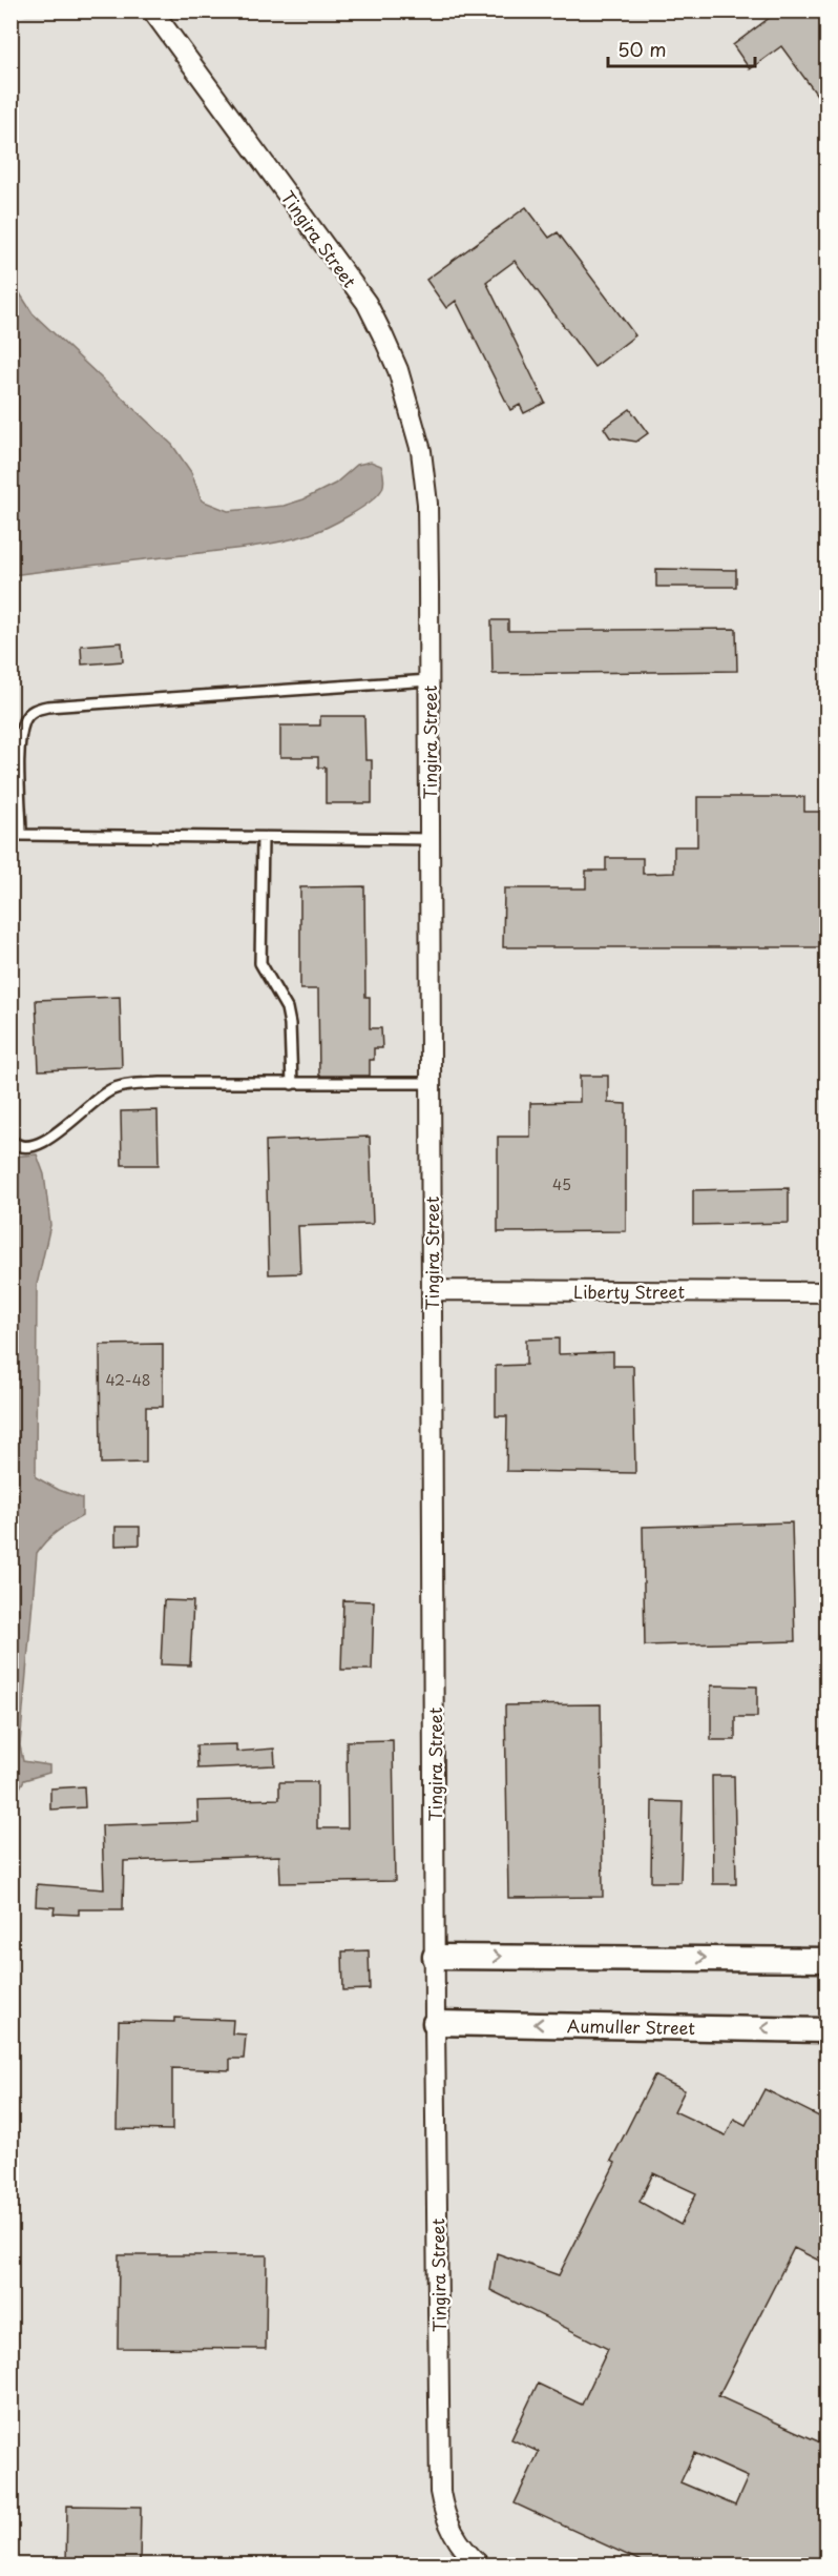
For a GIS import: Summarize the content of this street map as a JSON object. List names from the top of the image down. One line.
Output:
{"streets":{"street":["Tingira Street","Liberty Street","Aumuller Street"]},"crossings":[["Tingira Street","Liberty Street"],["Tingira Street","Aumuller Street"]],"house_numbers":["45","42-48"],"scale_bar":"50 m"}
